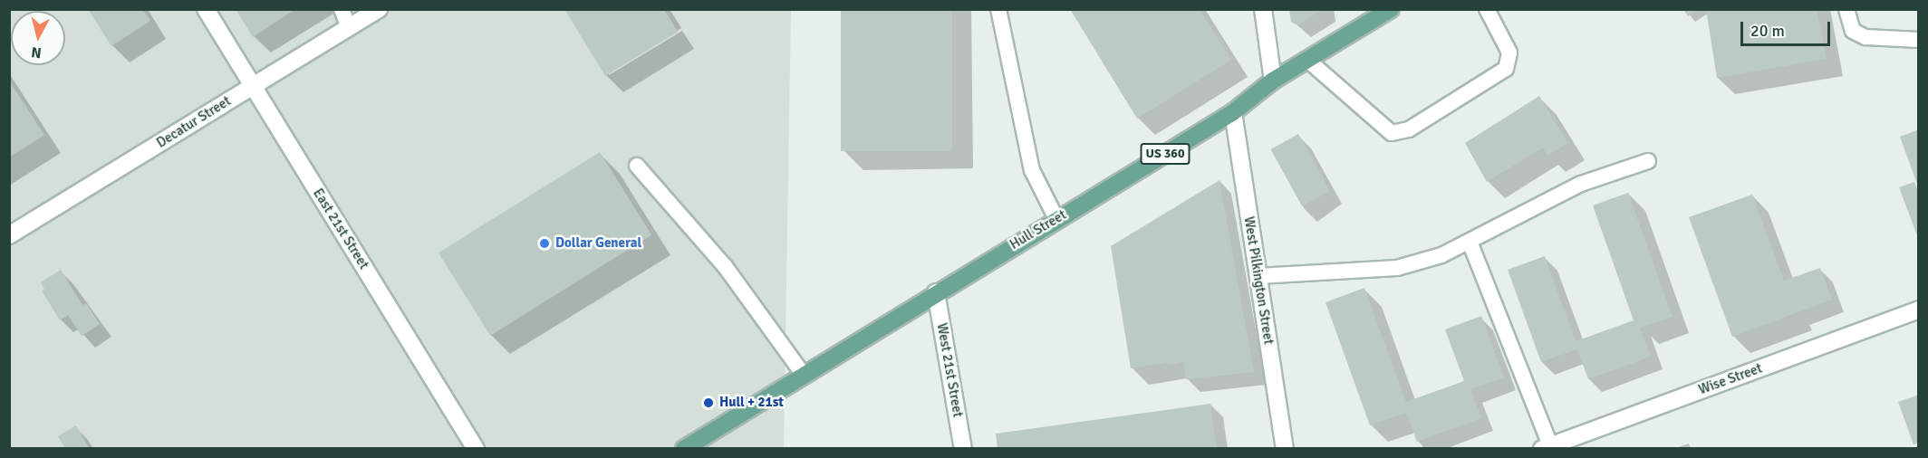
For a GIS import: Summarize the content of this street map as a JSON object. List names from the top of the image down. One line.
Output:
{"streets":{"main road":["US 360","Hull Street"],"street":["Decatur Street","East 21st Street","West Pilkington Street","West 21st Street","Wise Street"]},"crossings":[["Decatur Street","East 21st Street"],["Hull Street","West Pilkington Street"],["Hull Street","West 21st Street"]],"places":["Dollar General","Hull + 21st"],"scale_bar":"20 m","north":"bottom"}
